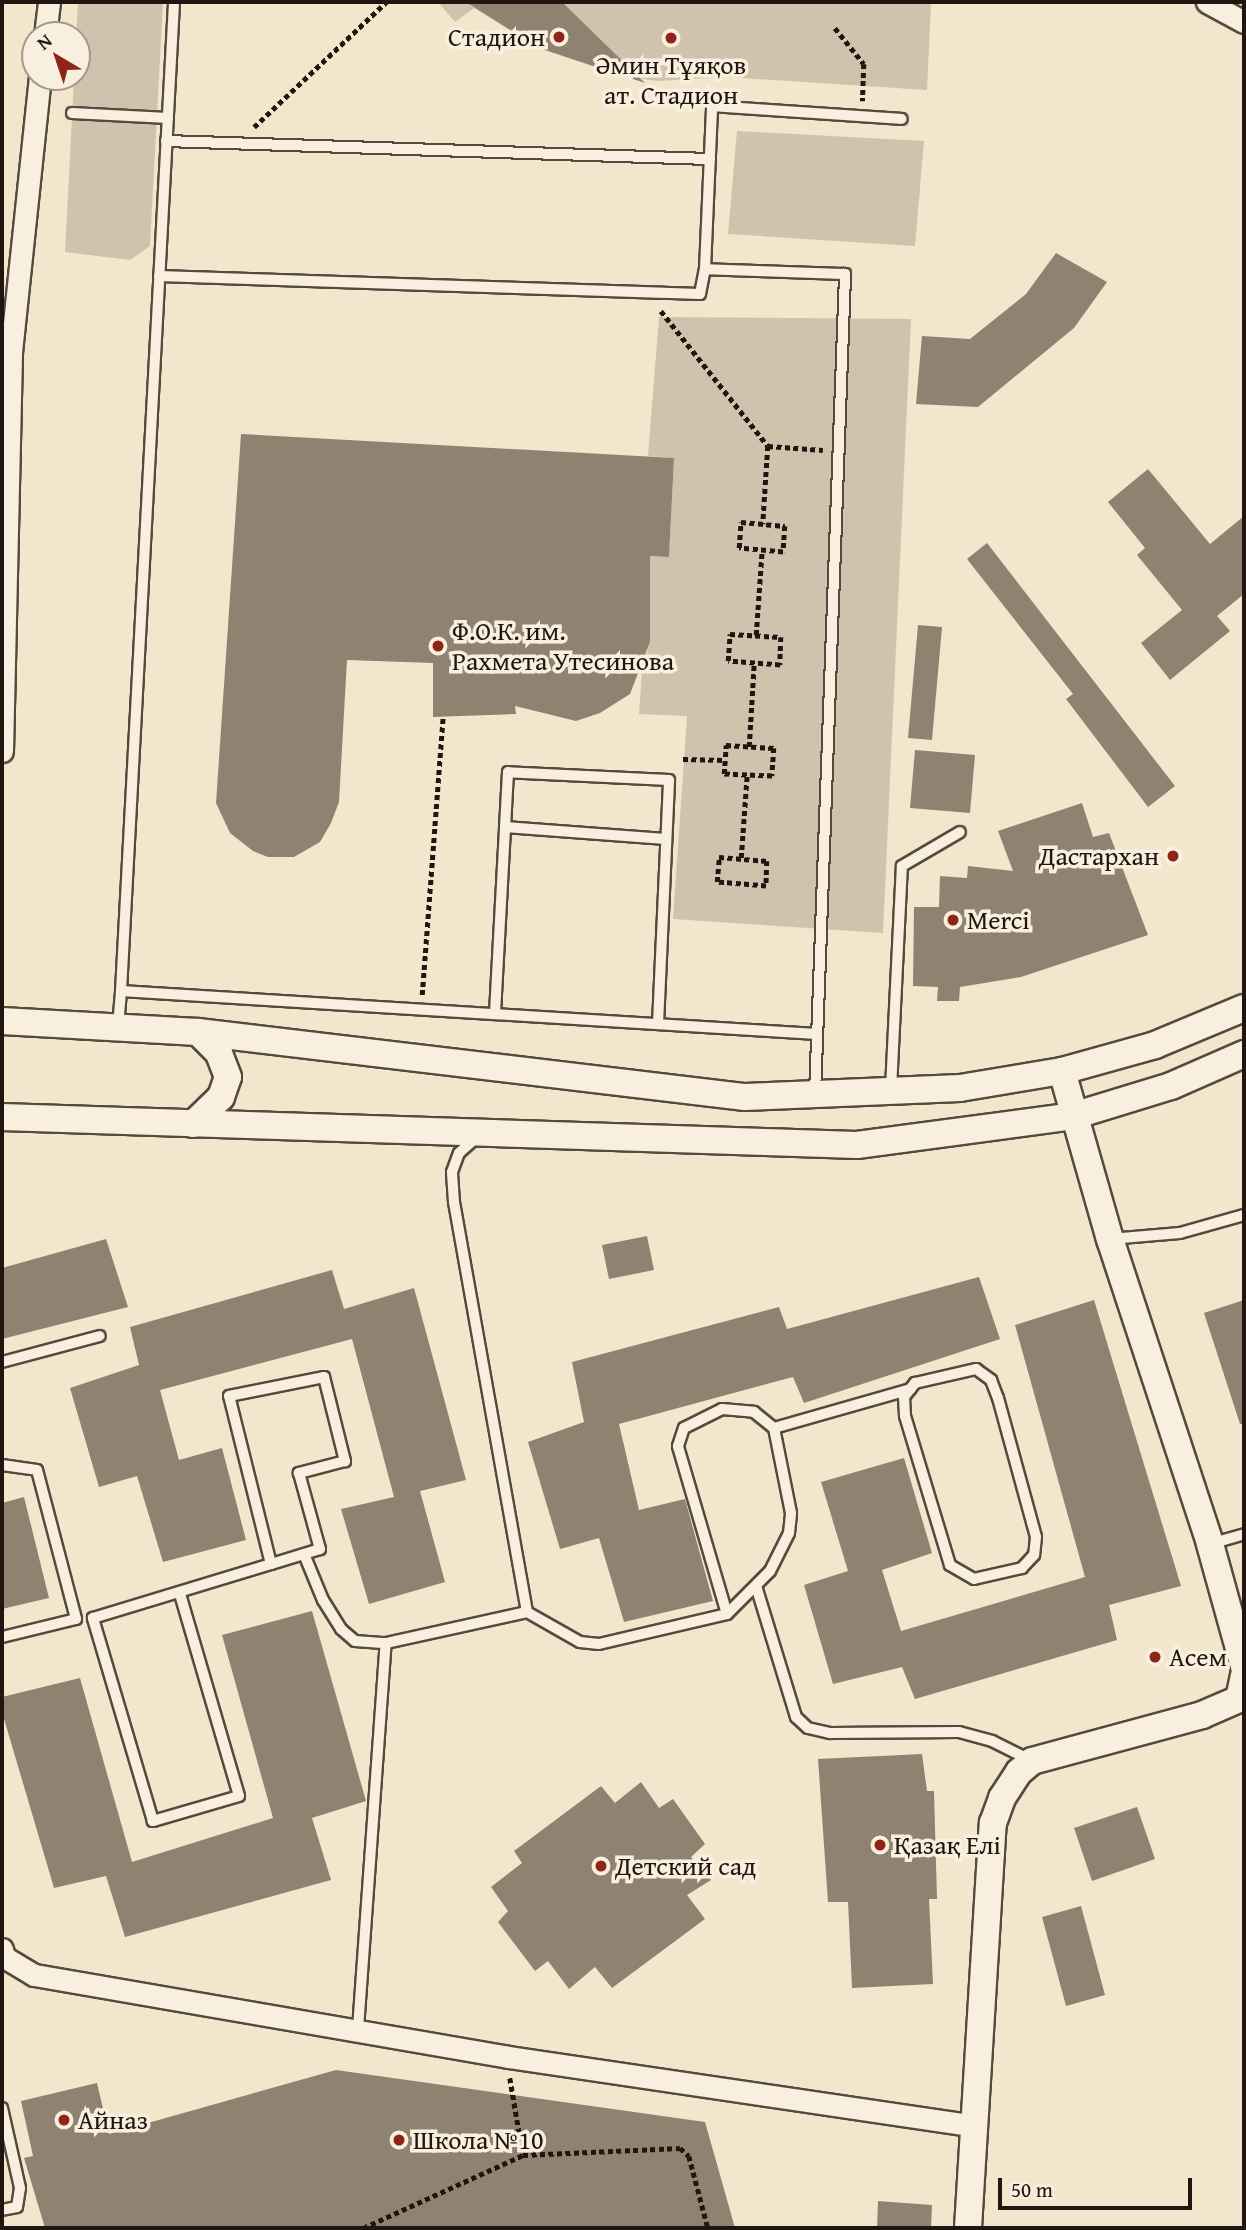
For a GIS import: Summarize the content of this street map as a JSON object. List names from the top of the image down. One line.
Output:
{"places":["Стадион","Әмин Тұяқов ат. Стадион","Ф.О.К. им. Рахмета Утесинова","Дастархан","Merci","Асем","Қазақ Елі","Детский сад","Айназ","Школа №10"],"scale_bar":"50 m","north":"top left"}
